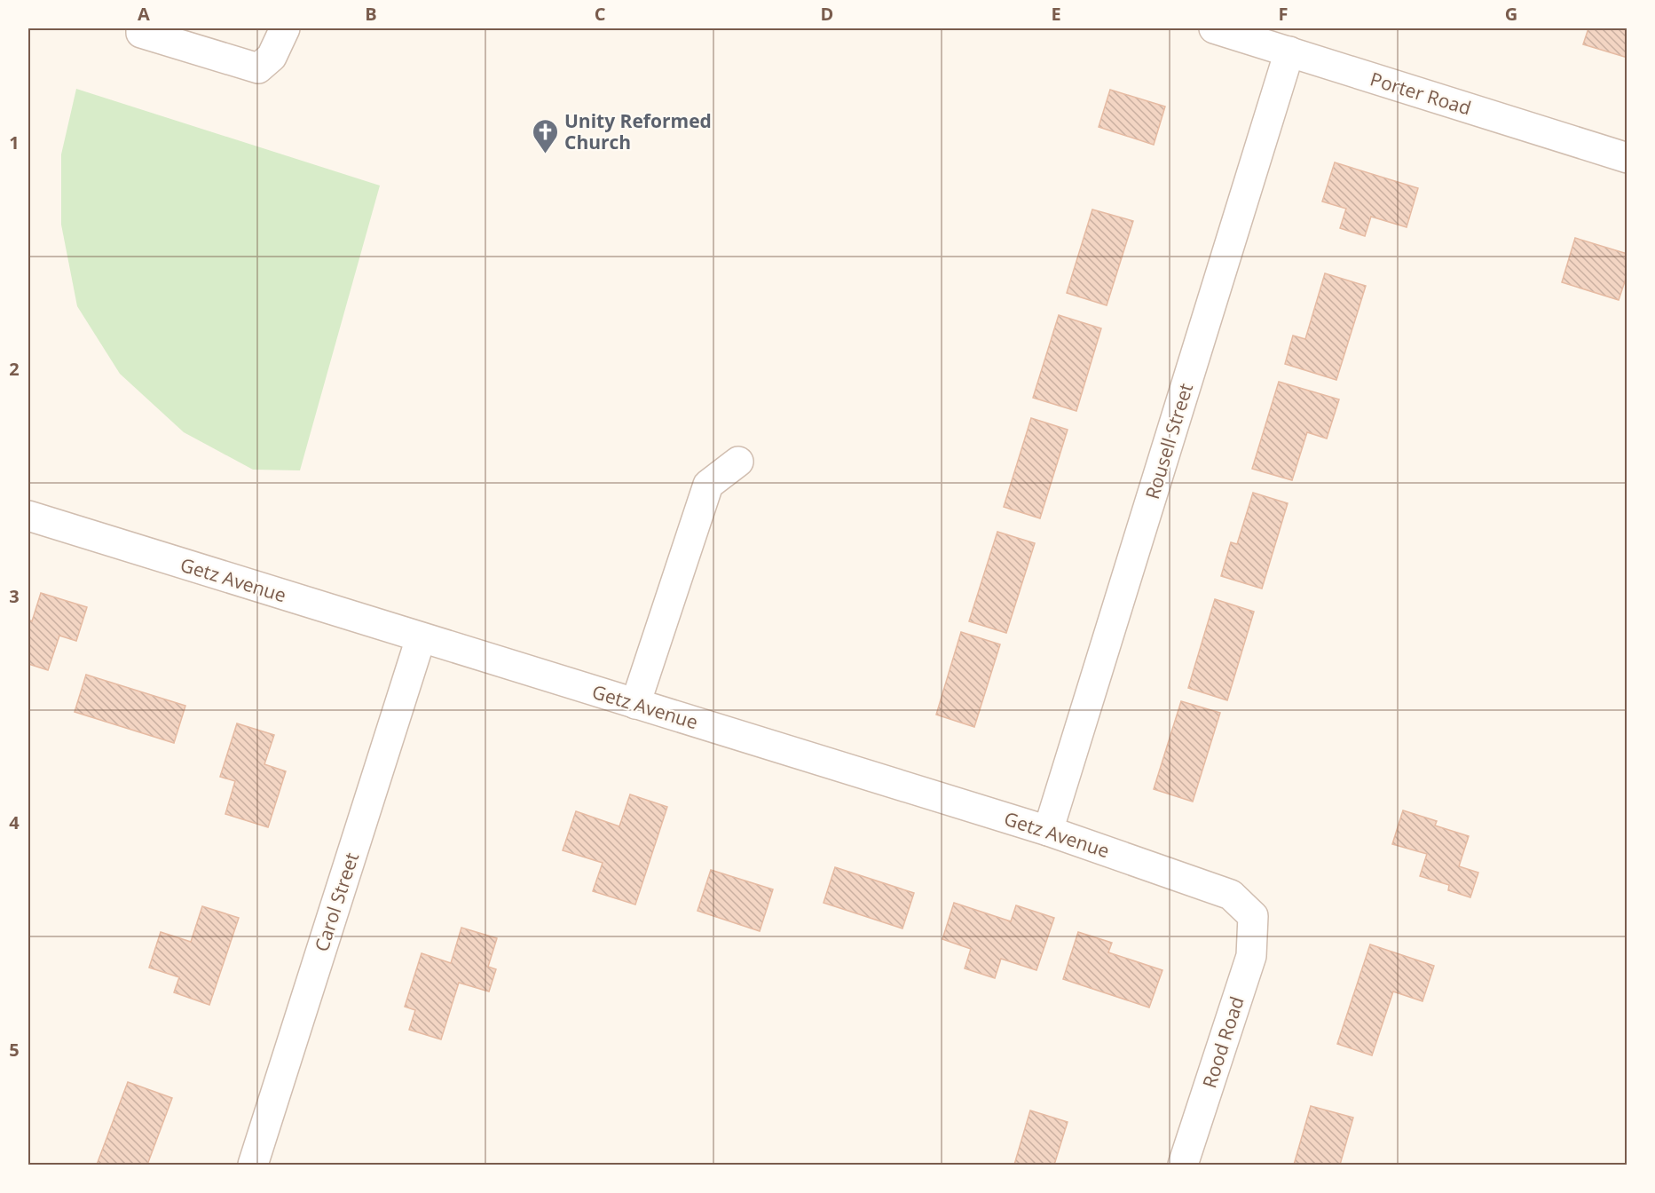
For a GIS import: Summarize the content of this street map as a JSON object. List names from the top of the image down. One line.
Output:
{"streets":{"street":["Porter Road","Rousell Street","Getz Avenue","Carol Street","Rood Road"]},"crossings":[["Porter Road","Rousell Street"],["Rousell Street","Getz Avenue"],["Getz Avenue","Carol Street"],["Getz Avenue","Rood Road"]],"places":{"church":["Unity Reformed Church"]},"grid":{"columns":["A","B","C","D","E","F","G"],"rows":["1","2","3","4","5"]}}
